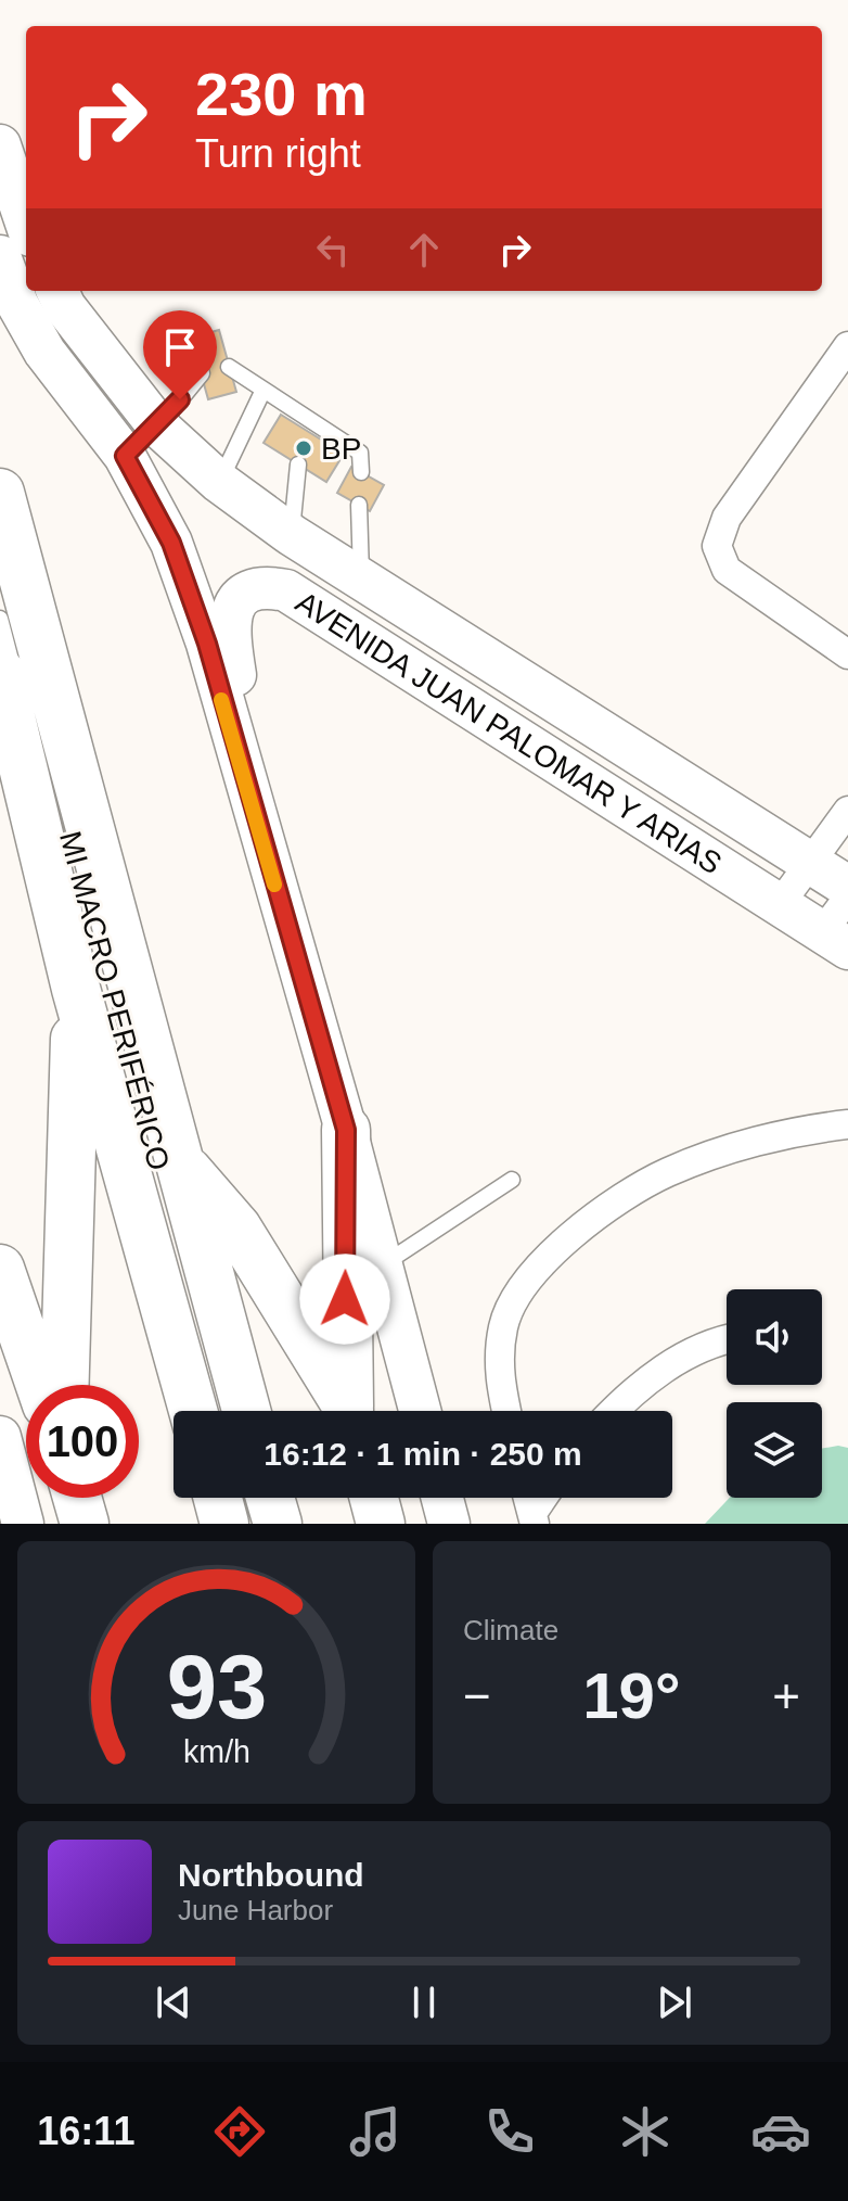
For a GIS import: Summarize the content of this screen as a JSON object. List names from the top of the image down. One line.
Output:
{"streets":{"main road":["AVENIDA JUAN PALOMAR Y ARIAS"],"lane":["MI MACRO PERIFÉRICO"]},"places":["BP"],"page":{"turn":["230 m","Turn right"],"limit":"100","trip":"16:12 · 1 min · 250 m","tile":"Climate","heat":["−","19°","+"],"song":["Northbound","June Harbor"],"tabs":"16:11","gauge":["93","km/h"]}}
